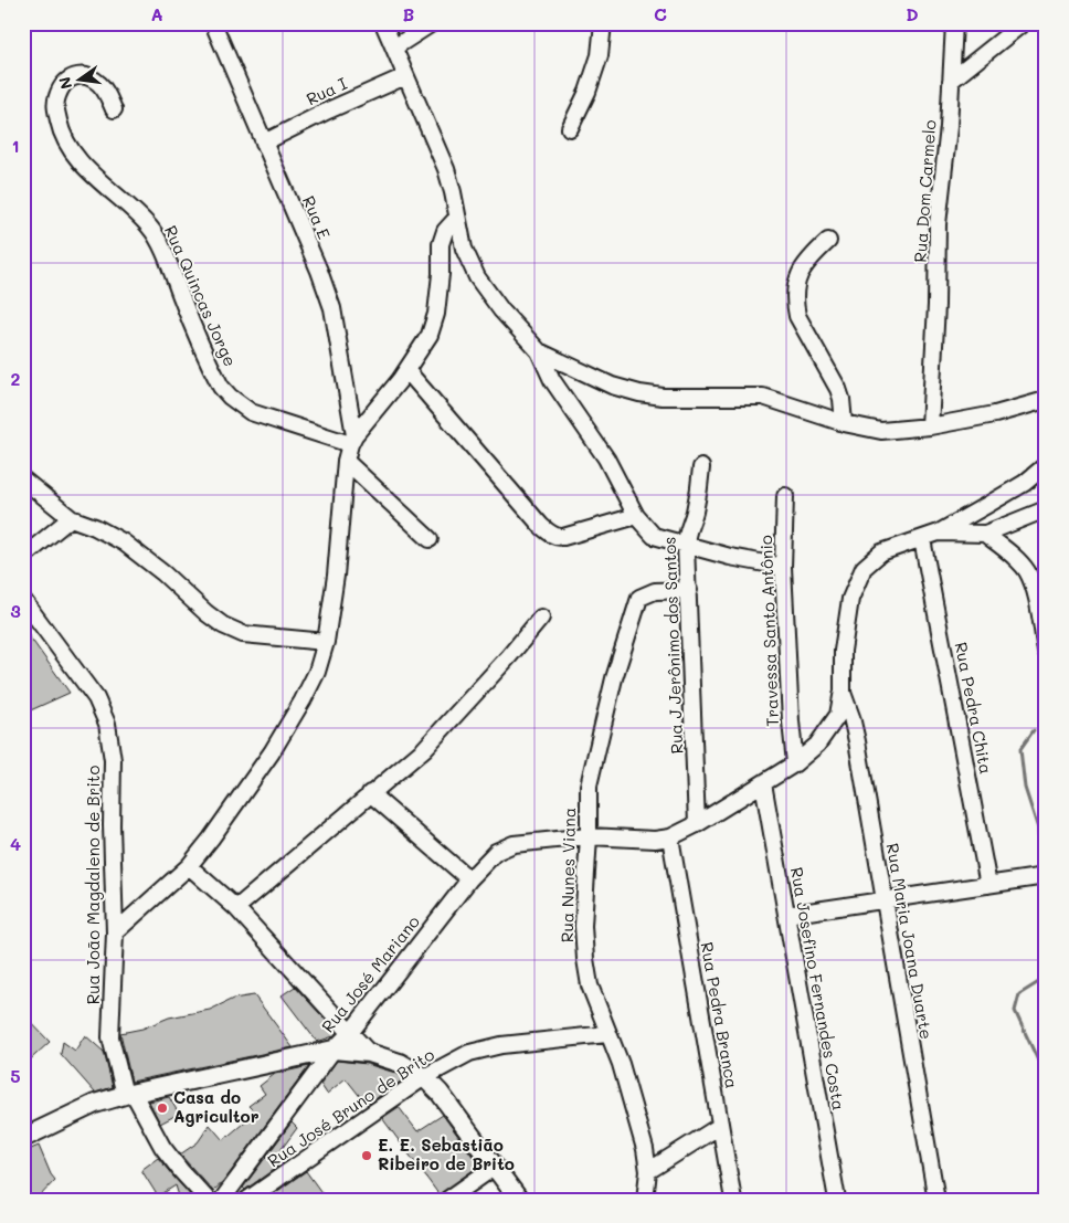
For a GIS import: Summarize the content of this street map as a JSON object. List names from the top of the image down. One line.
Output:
{"streets":{"street":["Rua I","Rua Dom Carmelo","Rua E","Rua Quincas Jorge","Travessa Santo Antônio","Rua J Jerônimo dos Santos","Rua Pedra Chita","Rua Nunes Viana","Rua João Magdaleno de Brito","Rua Maria Joana Duarte","Rua José Mariano","Rua Josefino Fernandes Costa","Rua Pedra Branca","Rua José Bruno de Brito"]},"crossings":[["Rua I","Rua E"],["Rua E","Rua Quincas Jorge"],["Rua J Jerônimo dos Santos","Rua Nunes Viana"],["Rua Nunes Viana","Rua José Mariano"],["Rua Nunes Viana","Rua José Bruno de Brito"],["Rua José Mariano","Rua Pedra Branca"]],"places":["Casa do Agricultor","E. E. Sebastião Ribeiro de Brito"],"north":"left","grid":{"columns":["A","B","C","D"],"rows":["1","2","3","4","5"]}}
